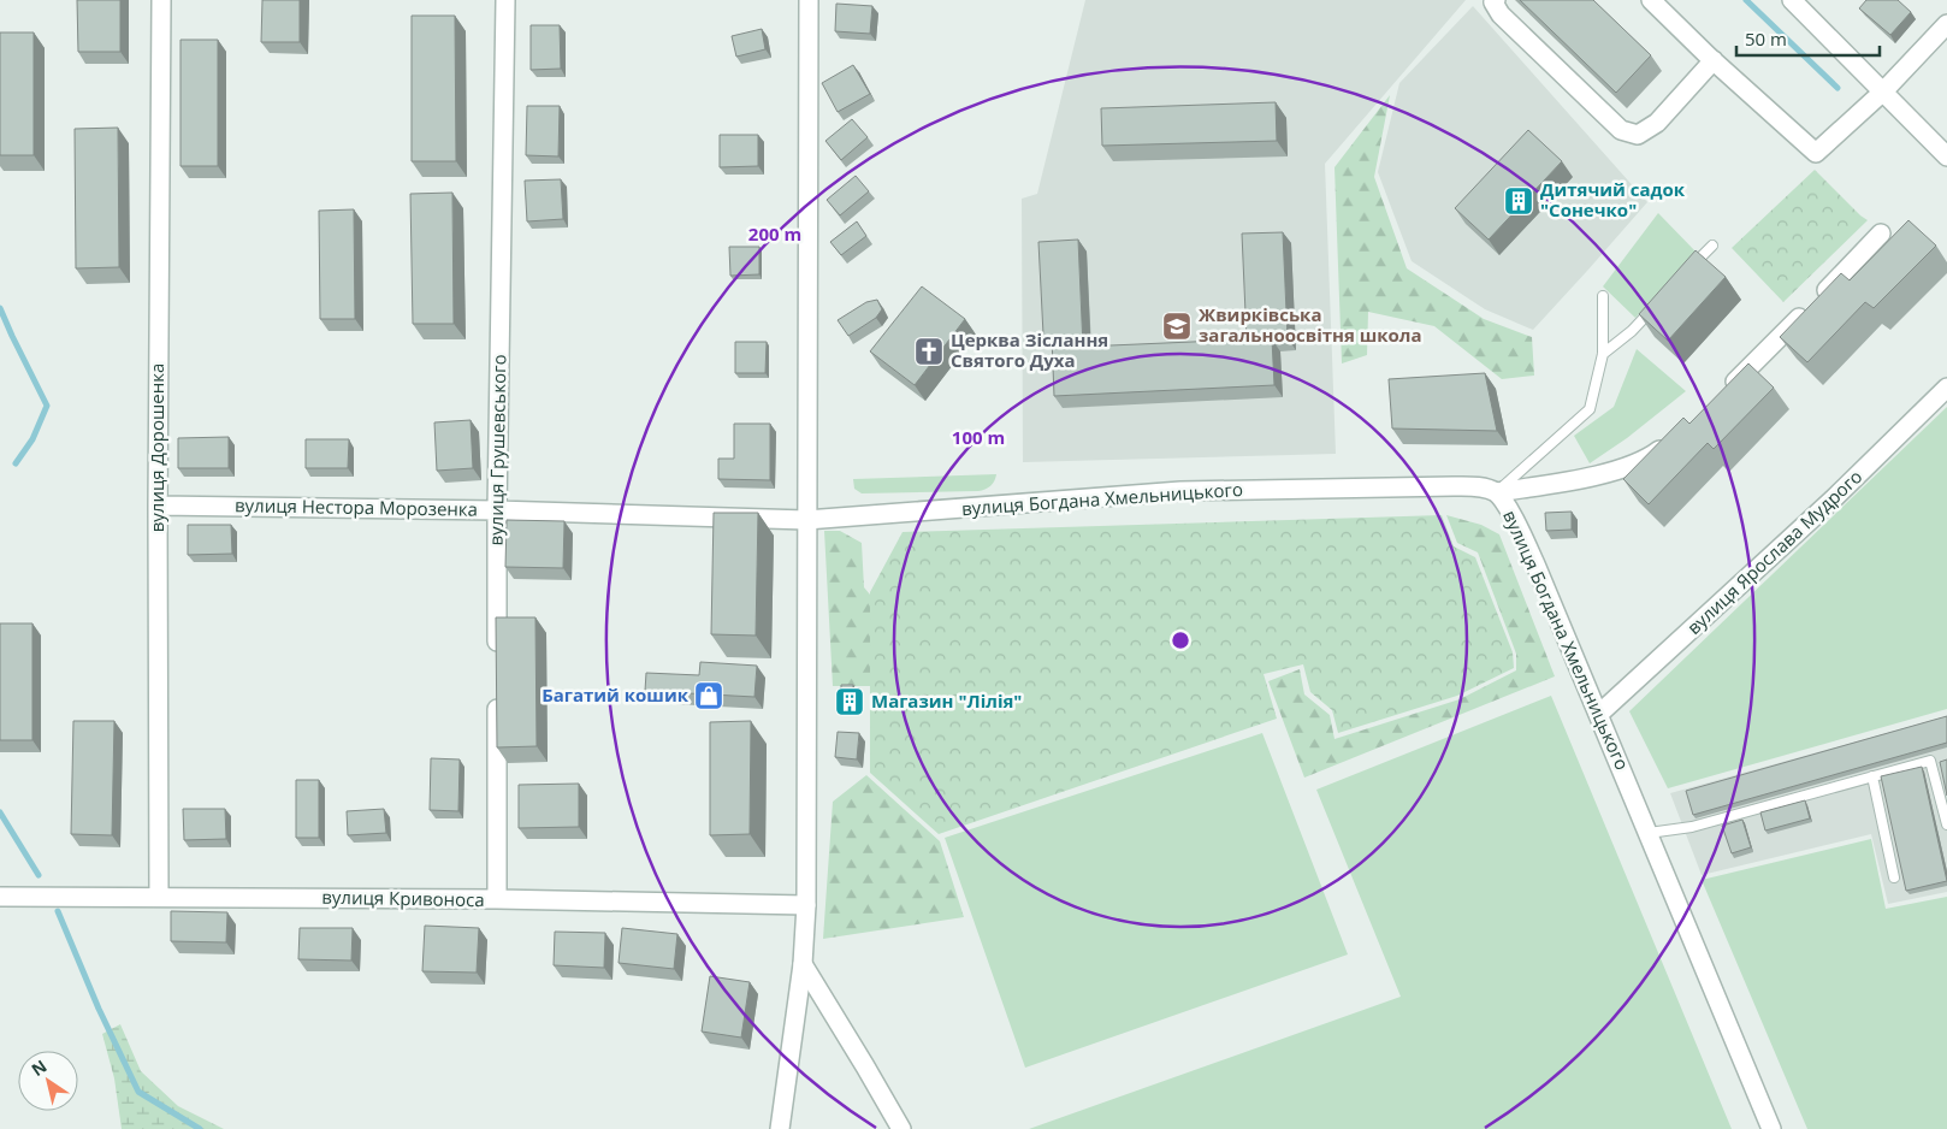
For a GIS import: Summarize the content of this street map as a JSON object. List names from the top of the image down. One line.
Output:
{"streets":{"street":["вулиця Дорошенка","вулиця Грушевського","вулиця Богдана Хмельницького","вулиця Нестора Морозенка","вулиця Ярослава Мудрого","вулиця Кривоноса"]},"crossings":[["вулиця Дорошенка","вулиця Нестора Морозенка"],["вулиця Дорошенка","вулиця Кривоноса"],["вулиця Грушевського","вулиця Нестора Морозенка"],["вулиця Богдана Хмельницького","вулиця Нестора Морозенка"],["вулиця Богдана Хмельницького","вулиця Ярослава Мудрого"]],"places":{"building":["Дитячий садок \"Сонечко\"","Магазин \"Лілія\""],"school or university":["Жвирківська загальноосвітня школа"],"church":["Церква Зіслання Святого Духа"],"shop":["Багатий кошик"]},"scale_bar":"50 m","north":"top left","rings":["200 m","100 m"]}
